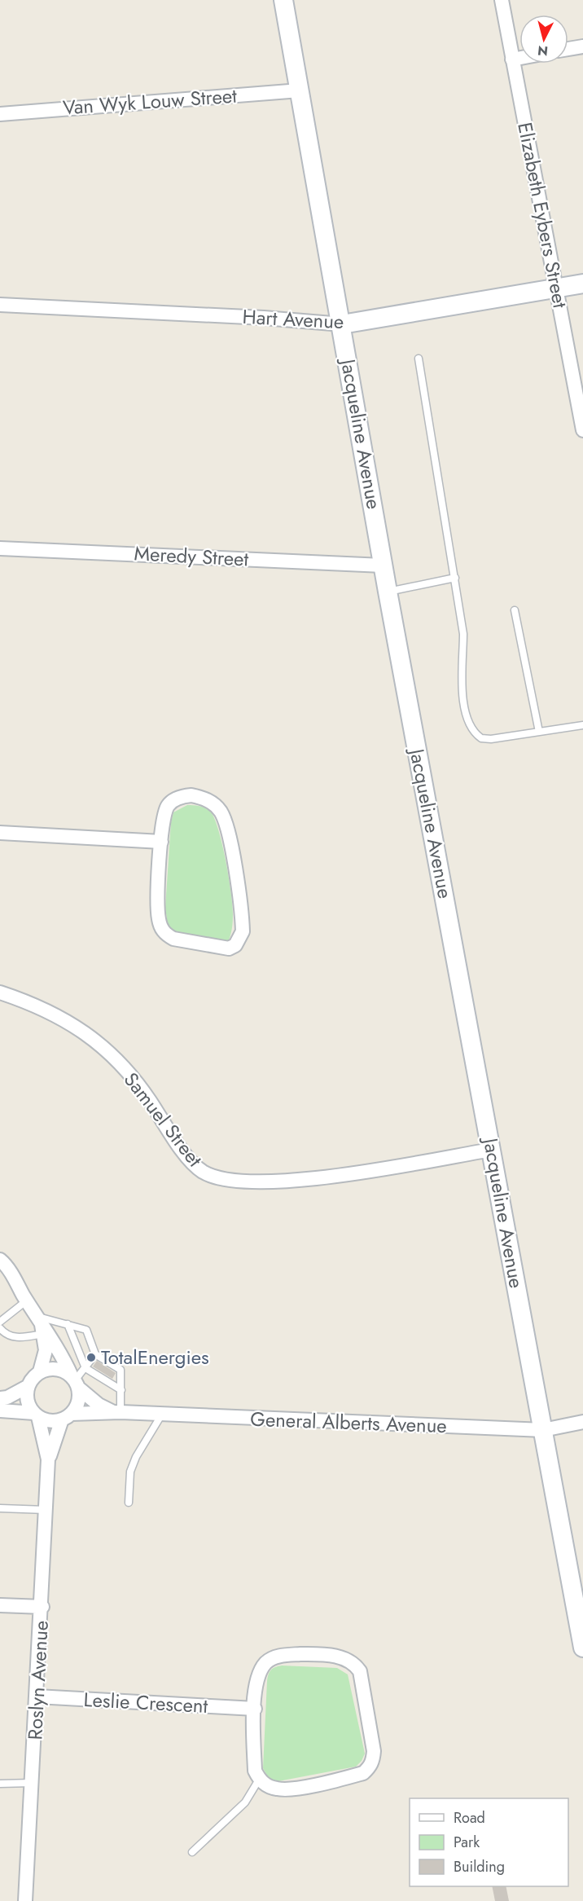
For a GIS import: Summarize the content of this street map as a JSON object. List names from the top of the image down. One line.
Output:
{"streets":{"street":["Van Wyk Louw Street","Elizabeth Eybers Street","Hart Avenue","Jacqueline Avenue","Meredy Street","Samuel Street","General Alberts Avenue","Roslyn Avenue","Leslie Crescent"]},"crossings":[["Van Wyk Louw Street","Jacqueline Avenue"],["Elizabeth Eybers Street","Hart Avenue"],["Hart Avenue","Jacqueline Avenue"],["Jacqueline Avenue","Meredy Street"],["Jacqueline Avenue","Samuel Street"],["Jacqueline Avenue","General Alberts Avenue"],["Roslyn Avenue","Leslie Crescent"]],"places":["TotalEnergies"],"legend":["Road","Park","Building"],"north":"bottom"}
